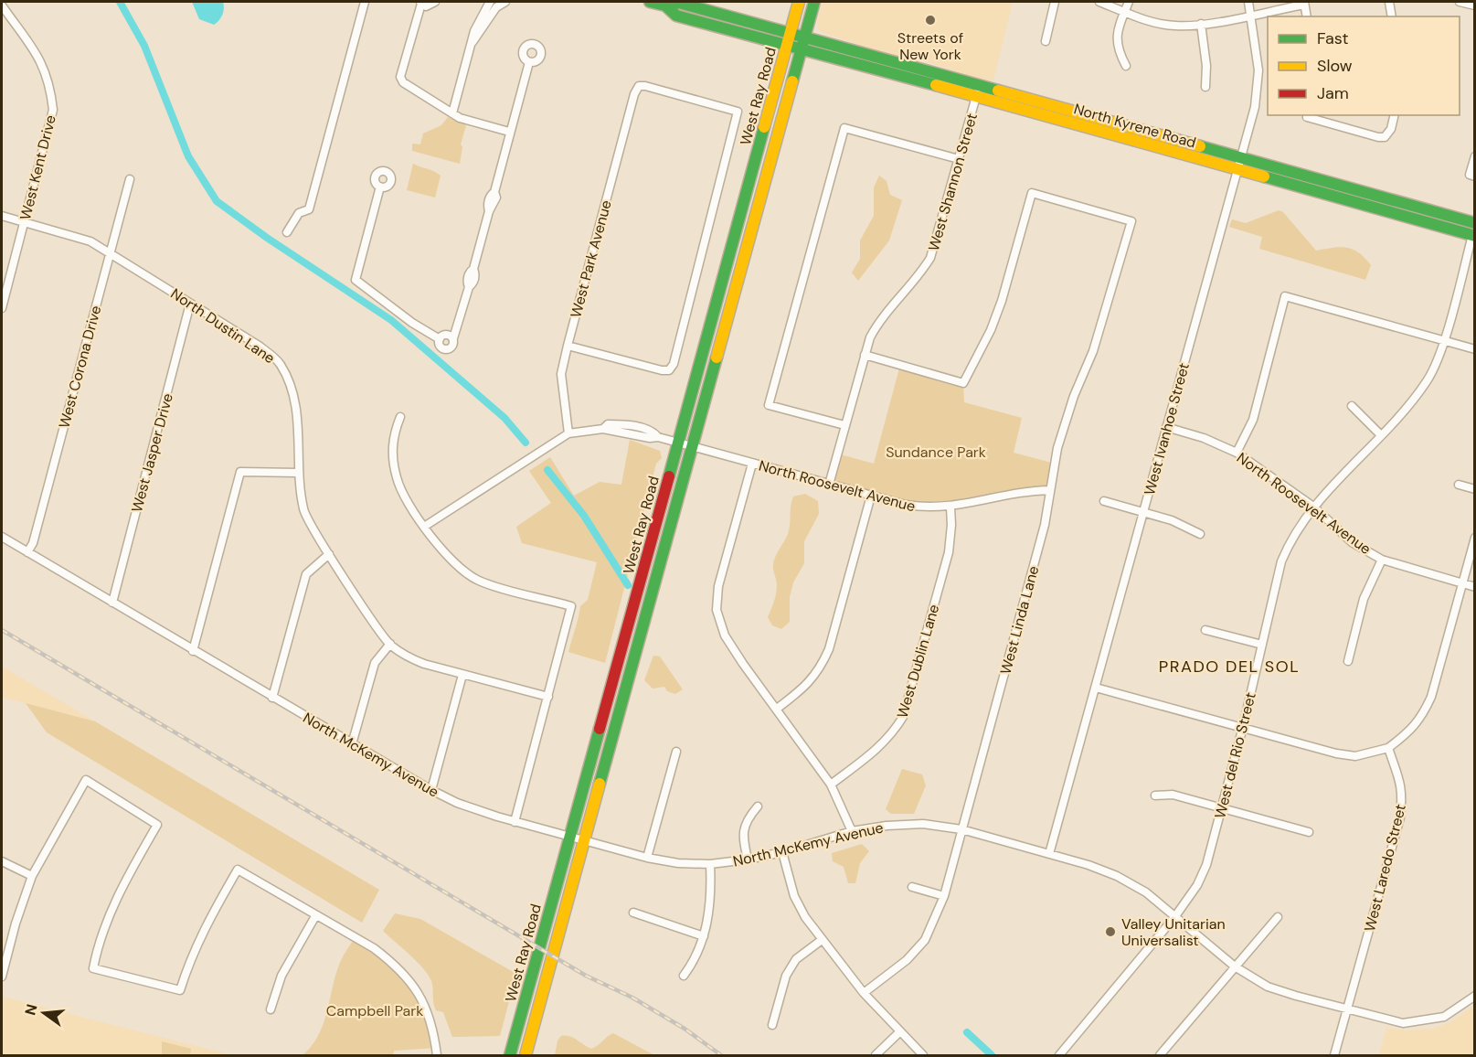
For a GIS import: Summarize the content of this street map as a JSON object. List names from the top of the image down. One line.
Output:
{"streets":{"main road":["West Ray Road","North Kyrene Road"],"street":["West Kent Drive","West Shannon Street","West Park Avenue","North Dustin Lane","West Corona Drive","West Ivanhoe Street","West Jasper Drive","North Roosevelt Avenue","West Linda Lane","West Dublin Lane","North McKemy Avenue","West del Rio Street","West Laredo Street"]},"crossings":[["West Ray Road","North Kyrene Road"],["West Ray Road","North Roosevelt Avenue"],["West Ray Road","North McKemy Avenue"],["North Kyrene Road","West Shannon Street"],["North Kyrene Road","West Ivanhoe Street"],["North Kyrene Road","West del Rio Street"],["West Kent Drive","North Dustin Lane"],["West Shannon Street","North Roosevelt Avenue"],["West Shannon Street","West Linda Lane"],["West Park Avenue","North Roosevelt Avenue"],["North Dustin Lane","West Corona Drive"],["North Dustin Lane","West Jasper Drive"],["West Corona Drive","North McKemy Avenue"],["West Ivanhoe Street","North Roosevelt Avenue"],["West Ivanhoe Street","North McKemy Avenue"],["West Jasper Drive","North McKemy Avenue"],["North Roosevelt Avenue","West Linda Lane"],["North Roosevelt Avenue","West Dublin Lane"],["North Roosevelt Avenue","West del Rio Street"],["West Linda Lane","North McKemy Avenue"],["North McKemy Avenue","West del Rio Street"],["North McKemy Avenue","West Laredo Street"]],"districts":["PRADO DEL SOL"],"parks":["Sundance Park","Campbell Park"],"places":["Streets of New York","Valley Unitarian Universalist"],"legend":["Fast","Slow","Jam"],"north":"left"}
